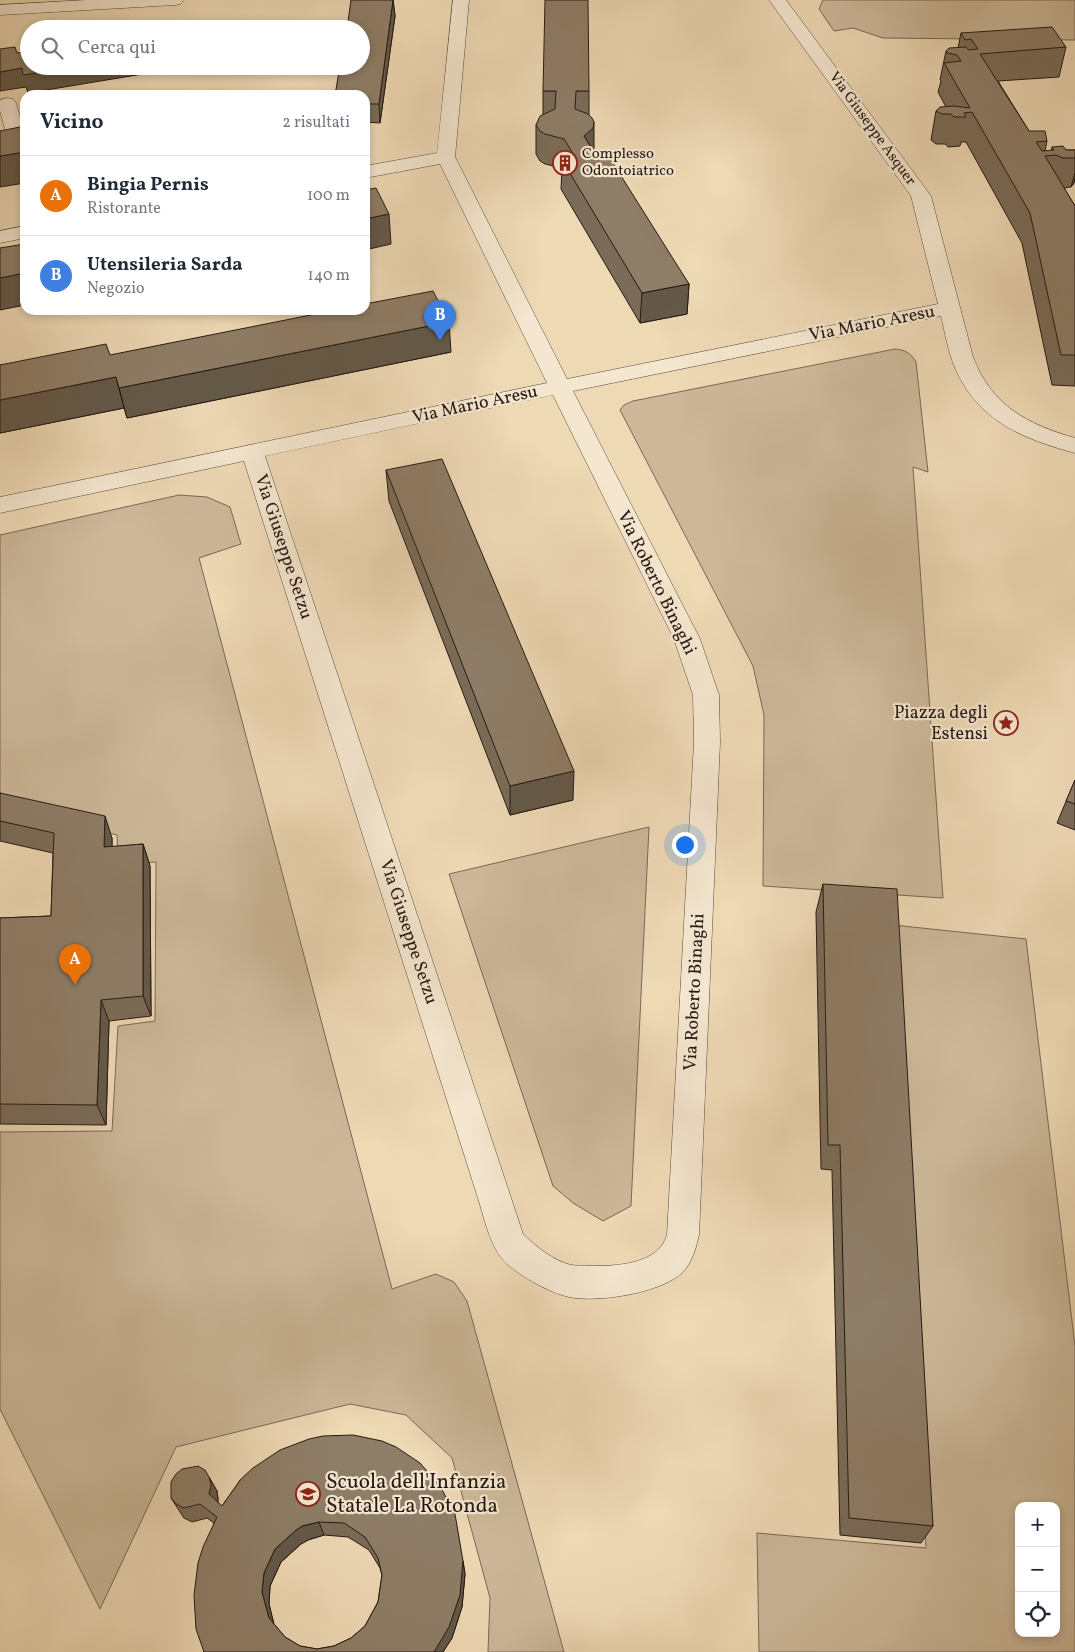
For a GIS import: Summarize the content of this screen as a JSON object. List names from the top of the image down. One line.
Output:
{"streets":{"street":["Via Giuseppe Asquer","Via Mario Aresu","Via Giuseppe Setzu","Via Roberto Binaghi"]},"crossings":[["Via Giuseppe Asquer","Via Mario Aresu"],["Via Mario Aresu","Via Giuseppe Setzu"],["Via Mario Aresu","Via Roberto Binaghi"],["Via Giuseppe Setzu","Via Roberto Binaghi"]],"places":{"building":["Complesso Odontoiatrico"],"place":["Piazza degli Estensi"],"school or university":["Scuola dell'Infanzia Statale La Rotonda"]},"page":{"search":"Cerca qui","heading":["Vicino","2 risultati"],"list":[{"mark":"A","name":"Bingia Pernis","note":"Ristorante","value":"100 m"},{"mark":"B","name":"Utensileria Sarda","note":"Negozio","value":"140 m"}],"pins":["B","A"],"map_buttons":["+","−"]}}
